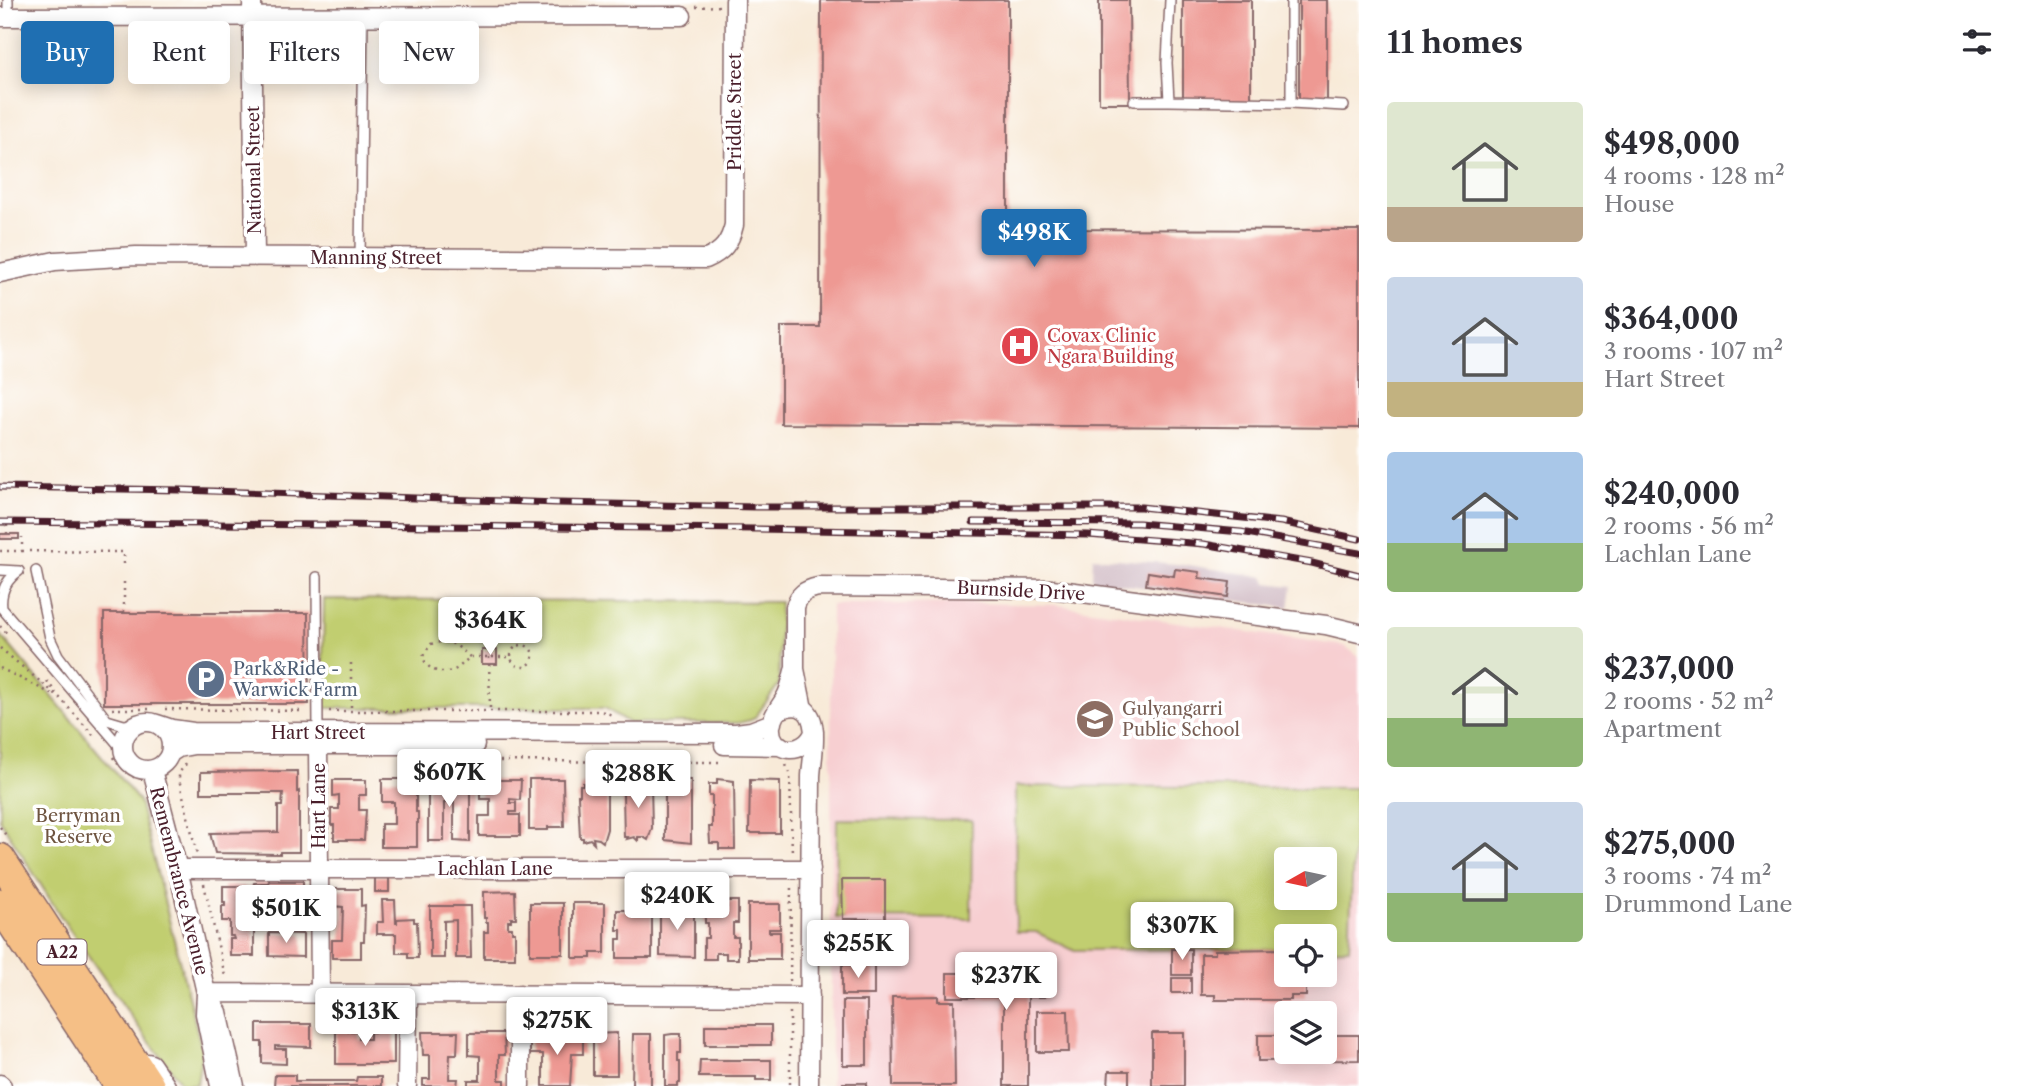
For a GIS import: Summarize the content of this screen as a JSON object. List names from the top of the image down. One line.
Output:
{"streets":{"highway":["A22"],"street":["Priddle Street","National Street","Manning Street","Burnside Drive","Hart Street","Hart Lane","Lachlan Lane","Remembrance Avenue"]},"crossings":[["Priddle Street","Manning Street"],["National Street","Manning Street"],["Burnside Drive","Hart Street"],["Hart Street","Hart Lane"],["Hart Street","Remembrance Avenue"],["Hart Lane","Lachlan Lane"],["Lachlan Lane","Remembrance Avenue"]],"parks":["Berryman Reserve"],"places":{"hospital":["Covax Clinic Ngara Building"],"parking":["Park&Ride - Warwick Farm"],"school or university":["Gulyangarri Public School"]},"north":"left","page":{"heading":"11 homes","chip":["Buy","Rent","Filters","New"],"list":[{"name":"$498,000","note":"4 rooms · 128 m² · House"},{"name":"$364,000","note":"3 rooms · 107 m² · Hart Street"},{"name":"$240,000","note":"2 rooms · 56 m² · Lachlan Lane"},{"name":"$237,000","note":"2 rooms · 52 m² · Apartment"},{"name":"$275,000","note":"3 rooms · 74 m² · Drummond Lane"}],"price":["$498K","$364K","$607K","$288K","$240K","$501K","$307K","$255K","$237K","$313K","$275K"]}}
